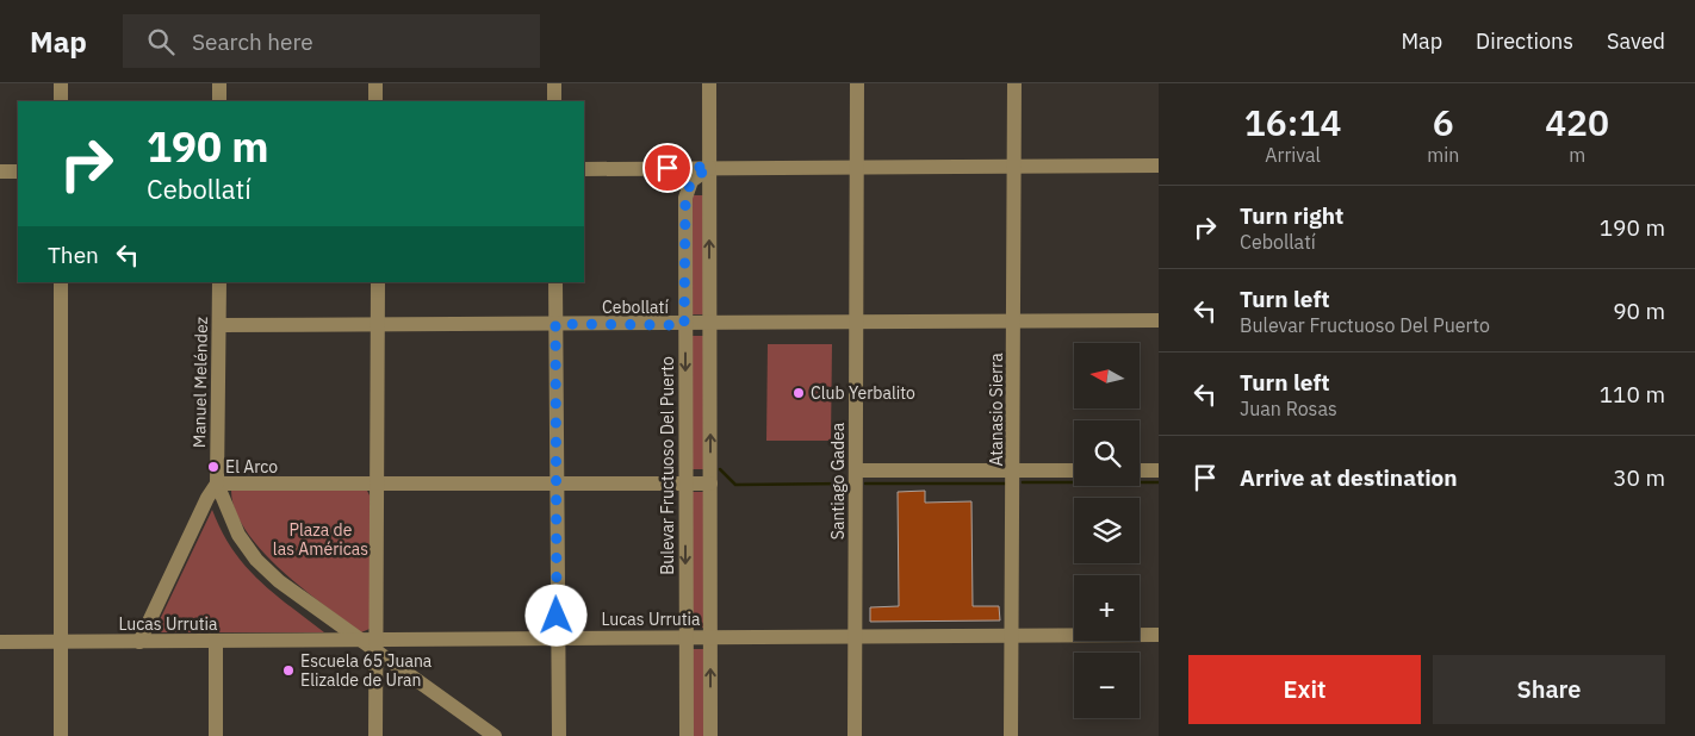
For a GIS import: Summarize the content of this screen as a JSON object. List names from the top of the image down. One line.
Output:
{"streets":{"street":["Cebollatí","Manuel Meléndez","Atanasio Sierra","Bulevar Fructuoso Del Puerto","Santiago Gadea","Lucas Urrutia"]},"crossings":[["Cebollatí","Manuel Meléndez"],["Cebollatí","Atanasio Sierra"],["Cebollatí","Bulevar Fructuoso Del Puerto"],["Cebollatí","Santiago Gadea"],["Atanasio Sierra","Lucas Urrutia"],["Bulevar Fructuoso Del Puerto","Lucas Urrutia"],["Santiago Gadea","Lucas Urrutia"]],"parks":["Plaza de las Américas"],"places":["Club Yerbalito","El Arco","Escuela 65 Juana Elizalde de Uran"],"north":"left","page":{"header":"Map","search":"Search here","nav":["Map","Directions","Saved"],"eta":["16:14","Arrival","6","min","420","m"],"turn":["190 m","Cebollatí"],"list":[{"name":"Turn right","note":"Cebollatí","value":"190 m"},{"name":"Turn left","note":"Bulevar Fructuoso Del Puerto","value":"90 m"},{"name":"Turn left","note":"Juan Rosas","value":"110 m"},{"name":"Arrive at destination","value":"30 m"}],"then":"Then","map_buttons":["+","−"],"buttons":["Exit","Share"]}}
